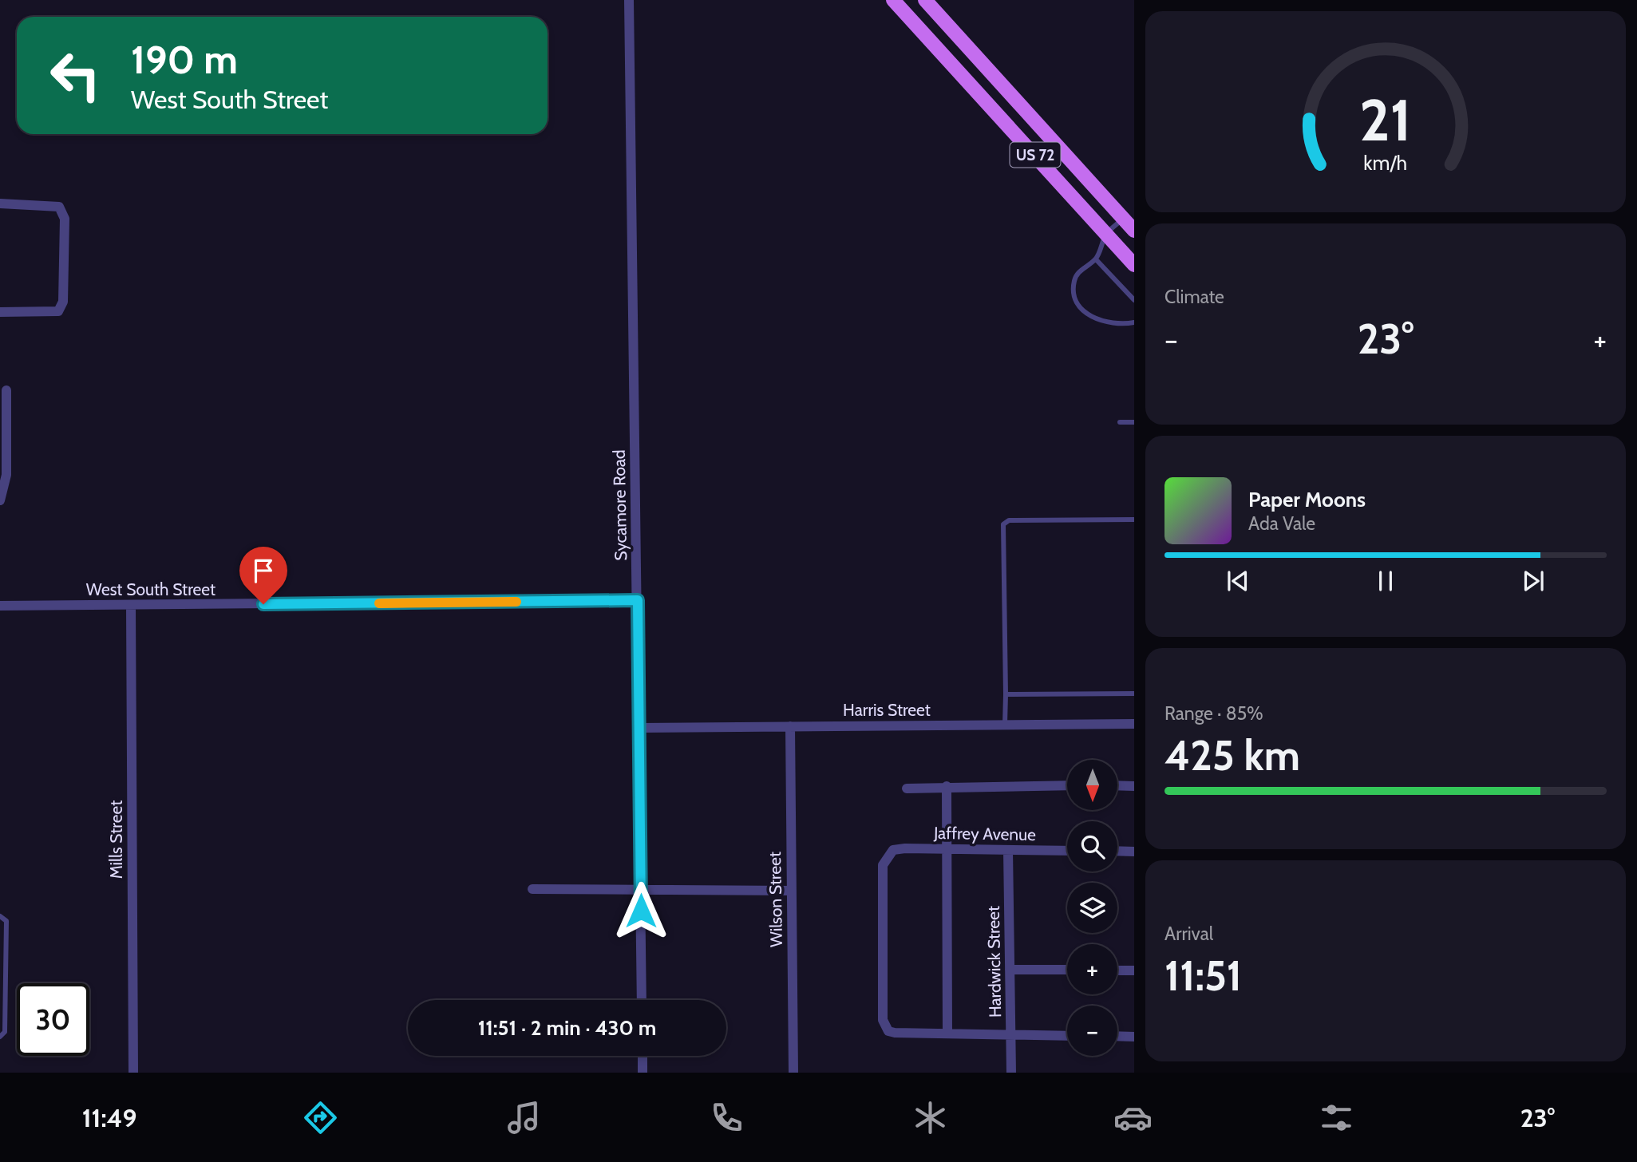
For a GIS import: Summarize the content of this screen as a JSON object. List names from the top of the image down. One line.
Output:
{"streets":{"main road":["US 72"],"street":["Sycamore Road","West South Street","Harris Street","Jaffrey Avenue","Mills Street","Wilson Street","Hardwick Street"]},"crossings":[["Sycamore Road","West South Street"],["Sycamore Road","Harris Street"],["West South Street","Mills Street"],["Harris Street","Wilson Street"],["Jaffrey Avenue","Hardwick Street"]],"north":"bottom","page":{"turn":["190 m","West South Street"],"tile":["Climate",["Range · 85%","425 km"],["Arrival","11:51"]],"heat":["−","23°","+"],"song":["Paper Moons","Ada Vale"],"map_buttons":["+","−"],"limit":"30","trip":"11:51 · 2 min · 430 m","tabs":["11:49","23°"],"gauge":["21","km/h"]}}
